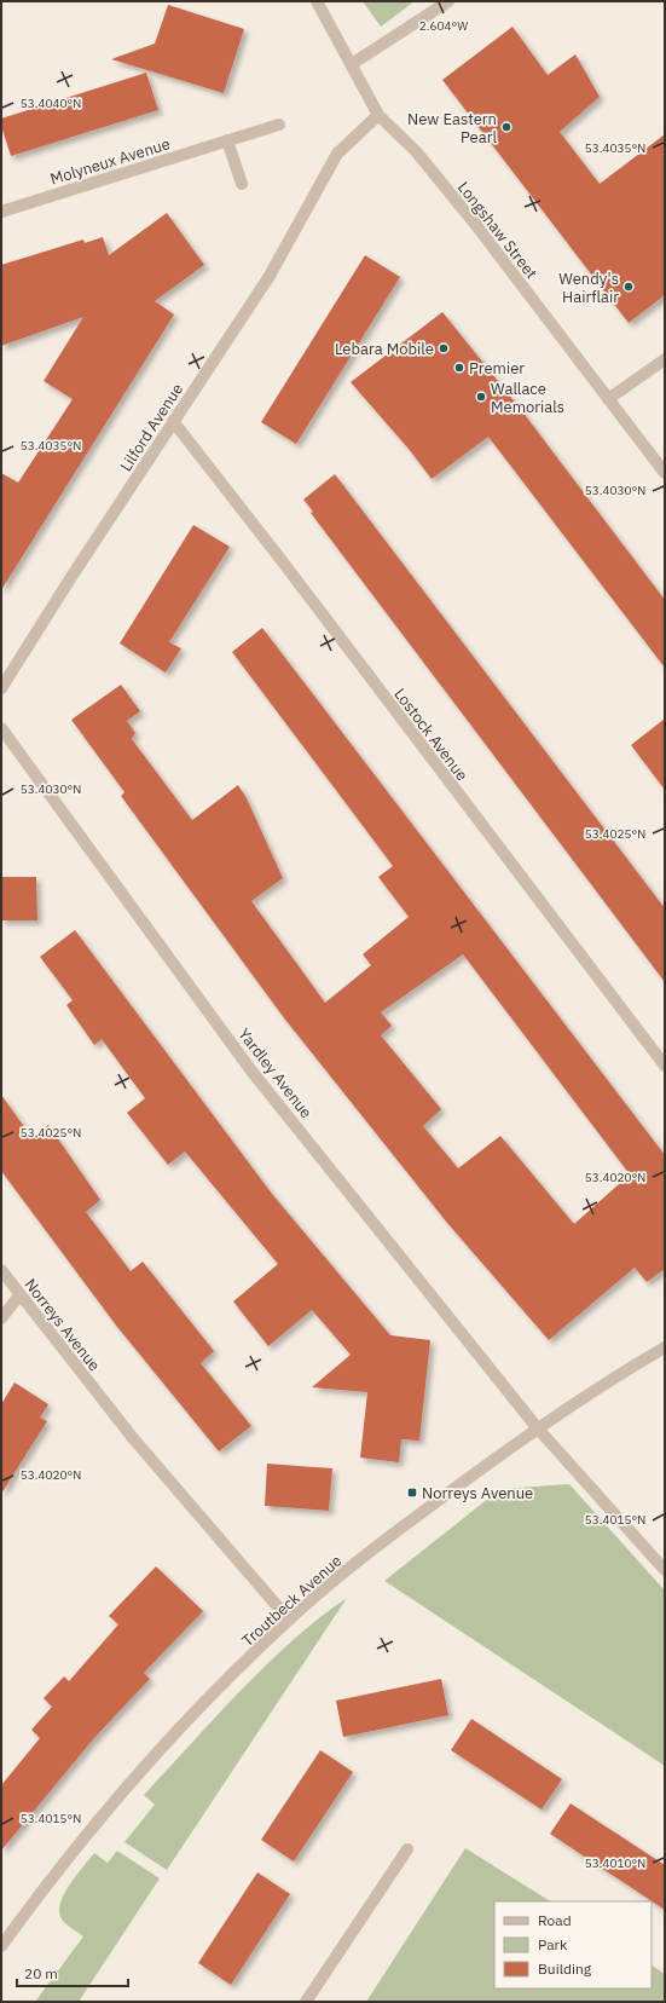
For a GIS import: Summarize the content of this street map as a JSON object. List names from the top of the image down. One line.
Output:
{"streets":{"street":["Molyneux Avenue","Longshaw Street","Lilford Avenue","Lostock Avenue","Yardley Avenue","Norreys Avenue","Troutbeck Avenue"]},"crossings":[["Longshaw Street","Lilford Avenue"],["Lilford Avenue","Lostock Avenue"],["Yardley Avenue","Troutbeck Avenue"],["Norreys Avenue","Troutbeck Avenue"]],"places":{"other":["New Eastern Pearl","Wendy's Hairflair","Lebara Mobile","Premier","Wallace Memorials"],"transit":["Norreys Avenue"]},"legend":["Road","Park","Building"],"scale_bar":"20 m","coordinates":["2.604°W","53.4040°N","53.4035°N","53.4030°N","53.4025°N","53.4020°N","53.4015°N","53.4010°N"]}
